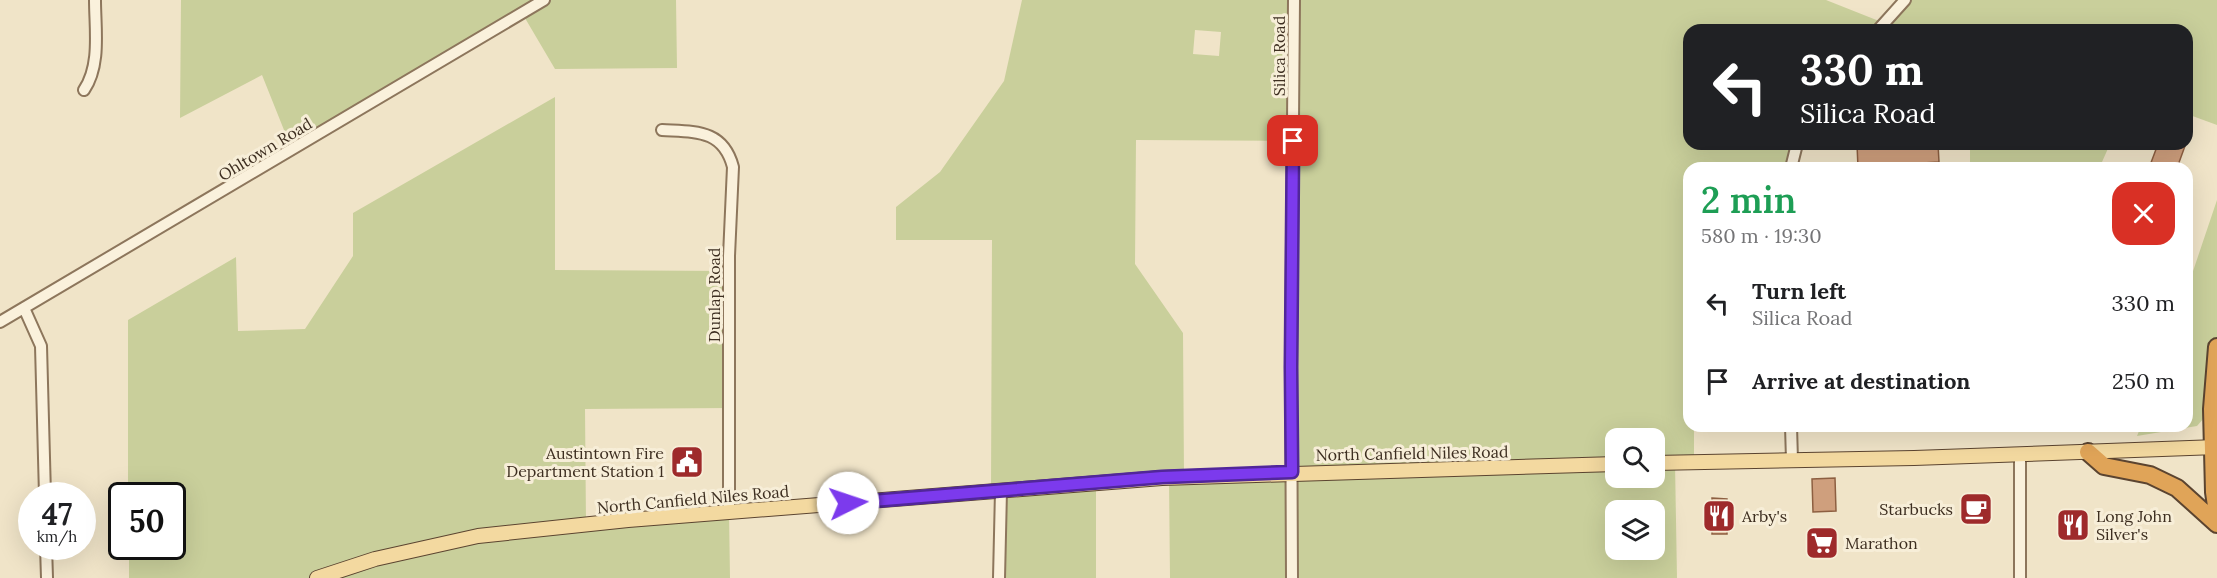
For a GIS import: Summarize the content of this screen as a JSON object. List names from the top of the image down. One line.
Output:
{"streets":{"main road":["North Canfield Niles Road"],"street":["Silica Road","Ohltown Road","Dunlap Road"]},"crossings":[["Silica Road","North Canfield Niles Road"],["Dunlap Road","North Canfield Niles Road"]],"places":{"public building":["Austintown Fire Department Station 1"],"cafe":["Starbucks"],"restaurant":["Arby's","Long John Silver's"],"supermarket":["Marathon"]},"page":{"turn":["330 m","Silica Road"],"heading":["2 min","580 m · 19:30"],"list":[{"name":"Turn left","note":"Silica Road","value":"330 m"},{"name":"Arrive at destination","value":"250 m"}],"speed":"47 km/h","limit":"50"}}
